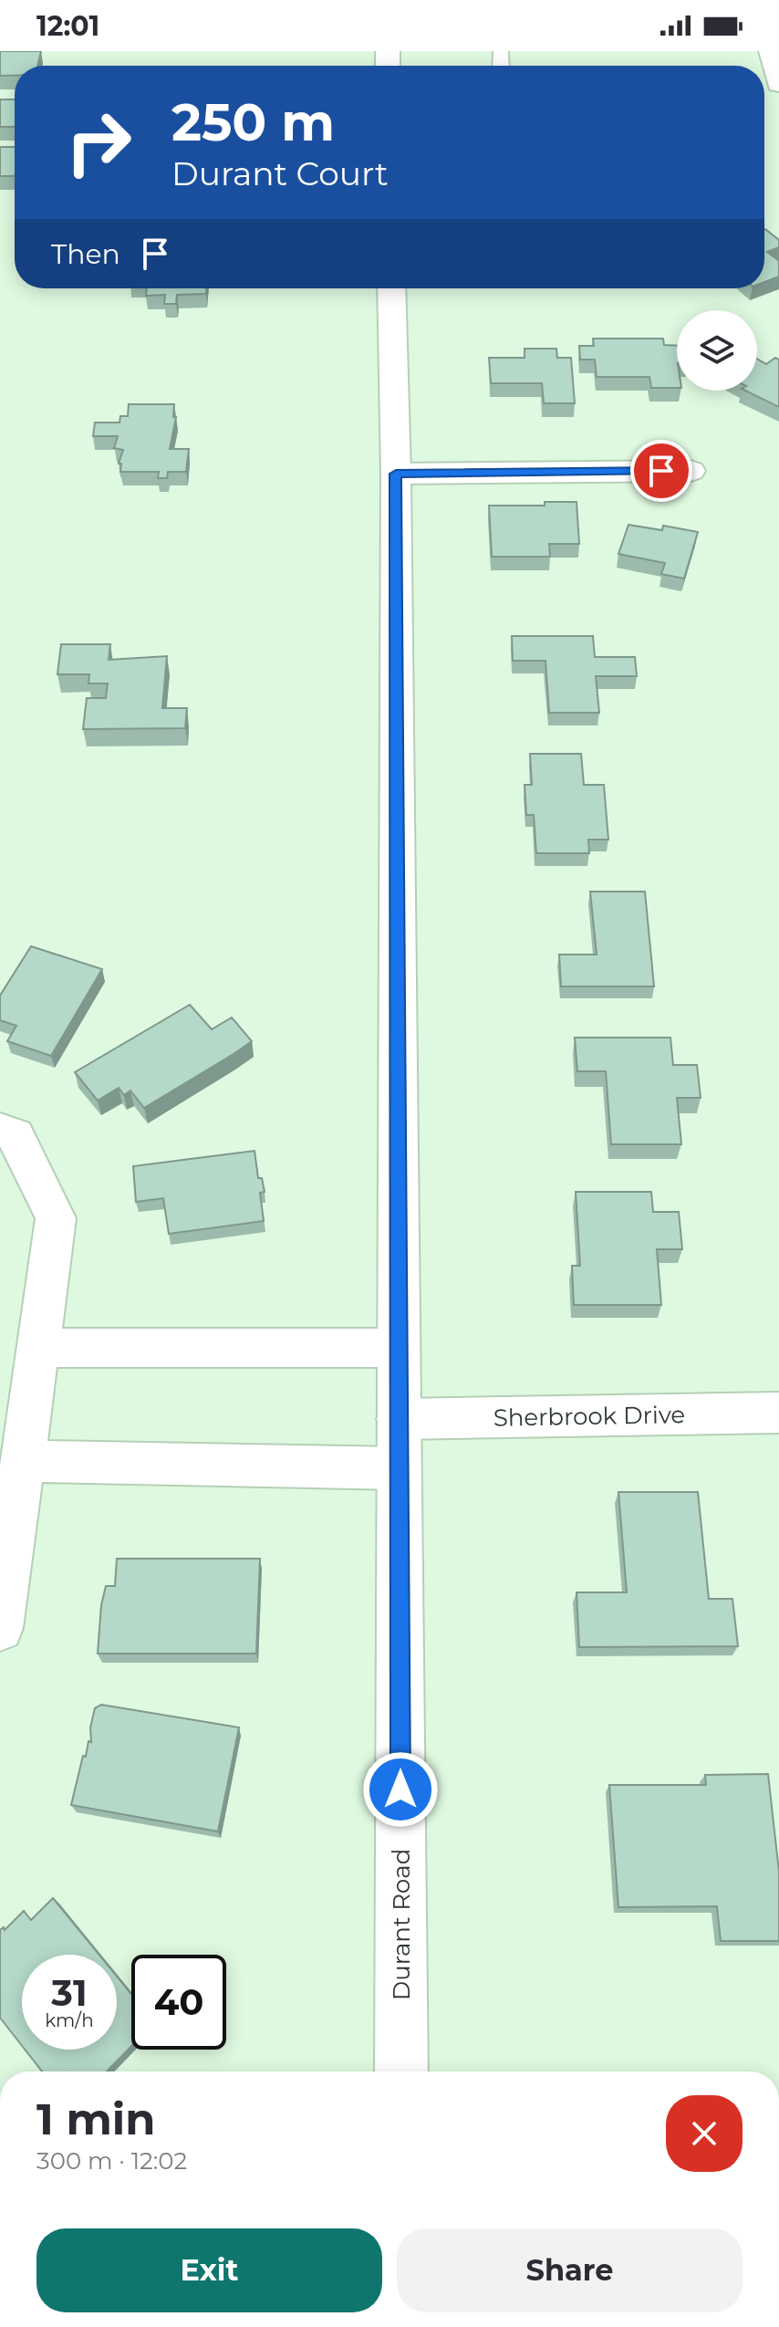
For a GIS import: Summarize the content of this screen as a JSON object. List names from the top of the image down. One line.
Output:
{"streets":{"street":["Sherbrook Drive","Durant Road"]},"crossings":[["Sherbrook Drive","Durant Road"]],"page":{"status":"12:01","turn":["250 m","Durant Court"],"then":"Then","speed":"31 km/h","limit":"40","heading":["1 min","300 m · 12:02"],"buttons":["Exit","Share"]}}
